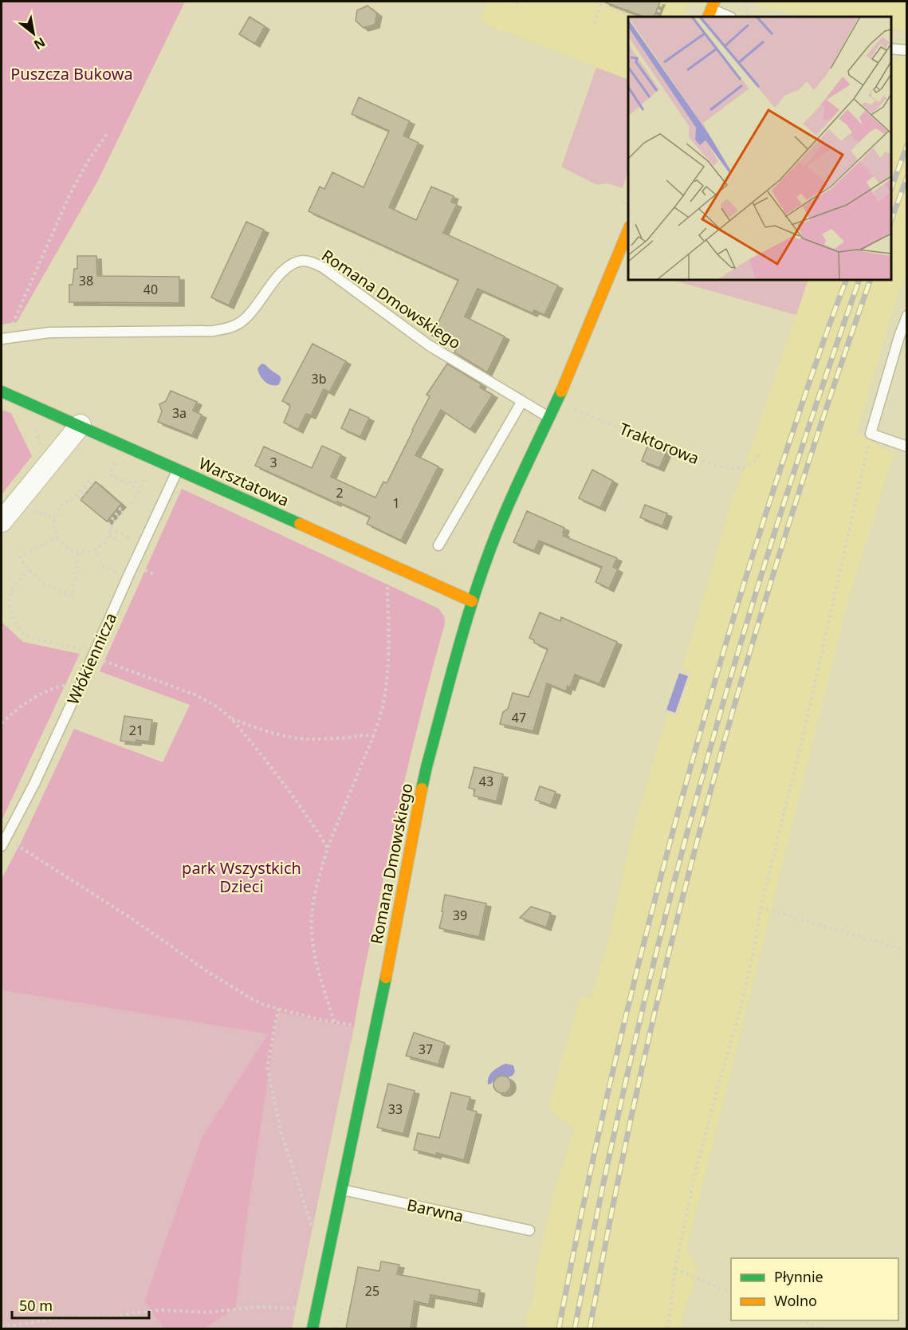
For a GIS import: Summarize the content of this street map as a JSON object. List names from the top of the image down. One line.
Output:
{"streets":{"main road":["Romana Dmowskiego","Warsztatowa"],"lane":["Włókiennicza","Barwna"],"path":["Traktorowa"]},"crossings":[["Romana Dmowskiego","Traktorowa"],["Romana Dmowskiego","Warsztatowa"],["Romana Dmowskiego","Barwna"],["Warsztatowa","Włókiennicza"]],"parks":["Puszcza Bukowa","park Wszystkich Dzieci"],"house_numbers":["38","40","3b","3a","3","2","1","47","21","43","39","37","33","25"],"legend":["Płynnie","Wolno"],"scale_bar":"50 m","north":"bottom right"}
